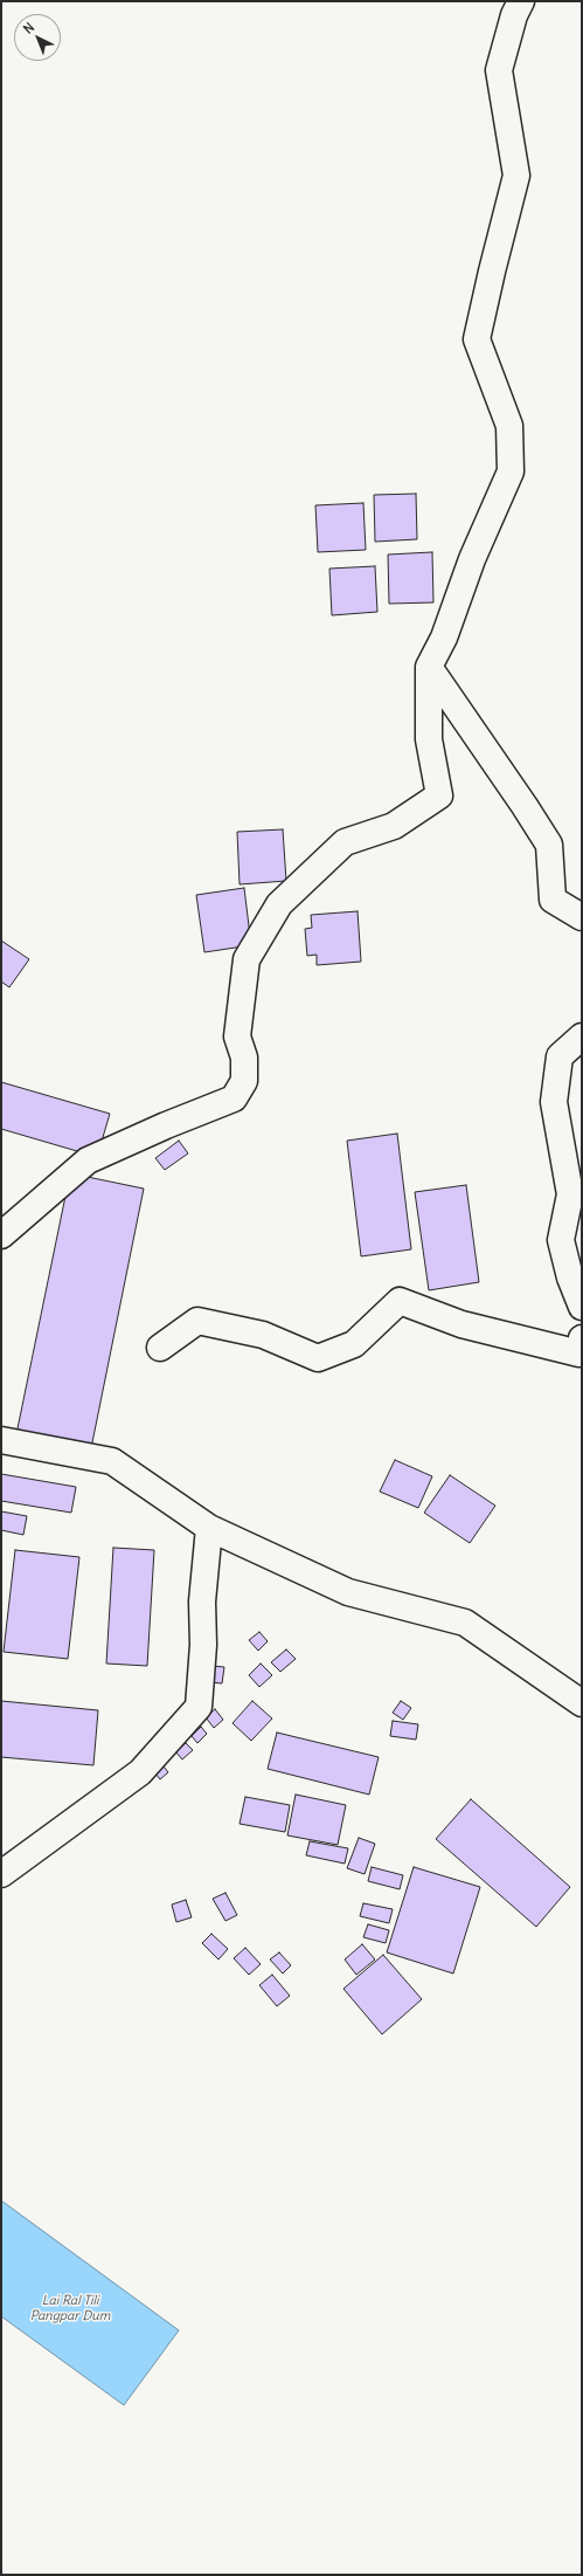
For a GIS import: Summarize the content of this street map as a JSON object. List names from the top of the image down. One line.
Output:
{"water":["Lai Ral Tili Pangpar Dum"],"north":"top left"}
